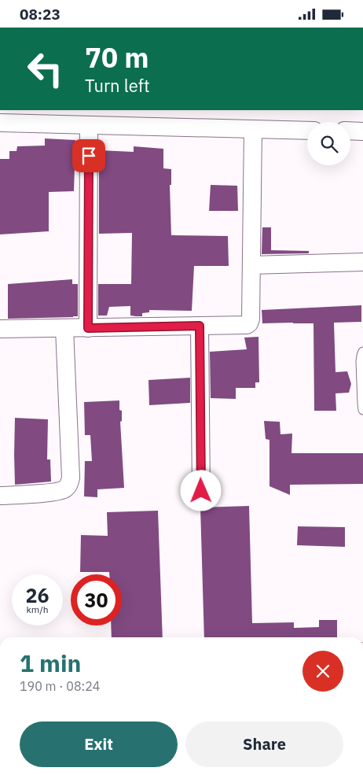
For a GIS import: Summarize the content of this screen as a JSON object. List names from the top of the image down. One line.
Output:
{"page":{"status":"08:23","turn":["70 m","Turn left"],"speed":"26 km/h","limit":"30","heading":["1 min","190 m · 08:24"],"buttons":["Exit","Share"]}}
